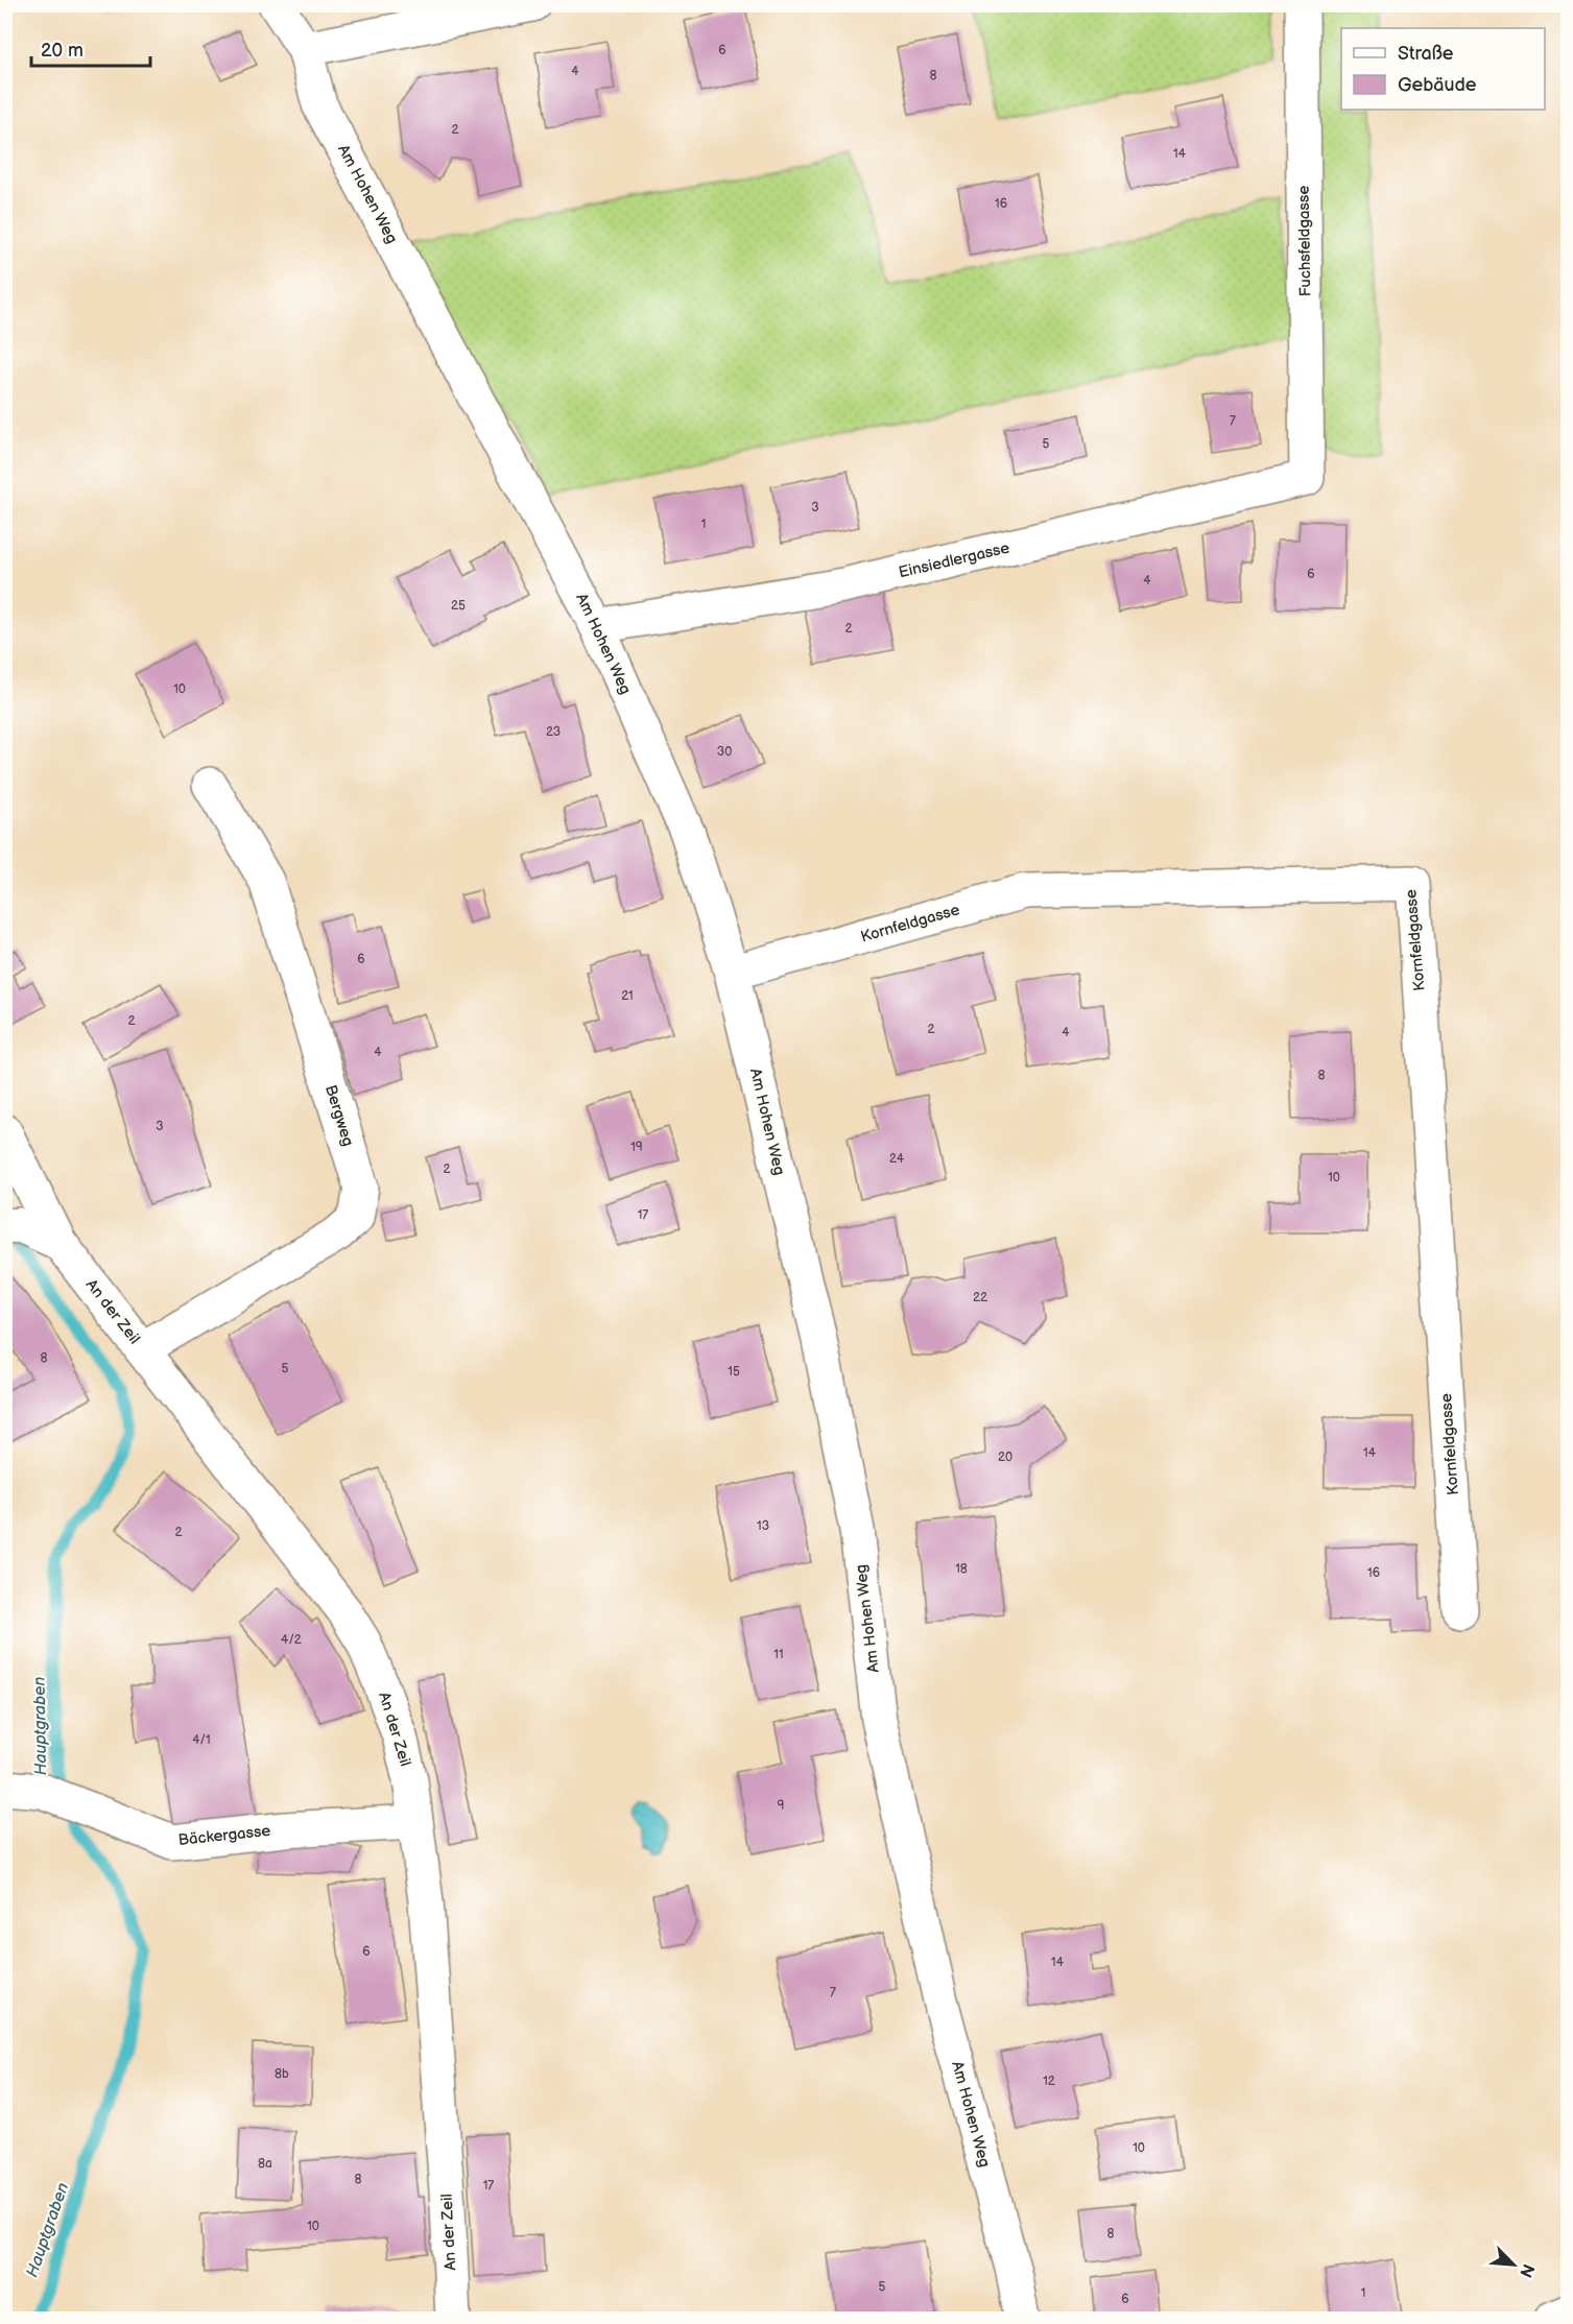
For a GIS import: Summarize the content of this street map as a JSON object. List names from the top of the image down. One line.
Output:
{"streets":{"street":["Am Hohen Weg","Fuchsfeldgasse","Einsiedlergasse","Kornfeldgasse","Bergweg","An der Zeil","Bäckergasse"]},"crossings":[["Am Hohen Weg","Einsiedlergasse"],["Am Hohen Weg","Kornfeldgasse"],["Fuchsfeldgasse","Einsiedlergasse"],["Bergweg","An der Zeil"],["An der Zeil","Bäckergasse"]],"water":["Hauptgraben"],"house_numbers":["6","4","8","2","14","16","7","5","3","1","6","4","25","2","10","23","30","6","21","2","2","4","4","8","3","19","24","2","10","17","22","8","5","15","14","20","13","2","18","16","4/2","11","4/1","9","6","14","7","8b","12","10","8a","8","17","10","8","5","1","6"],"legend":["Straße","Gebäude"],"scale_bar":"20 m","north":"bottom right"}
